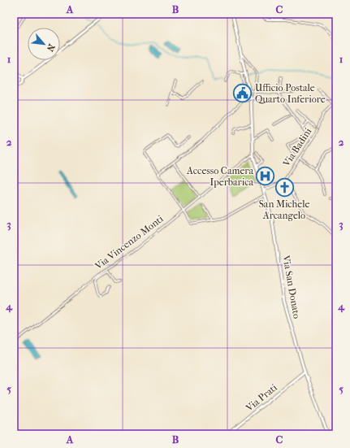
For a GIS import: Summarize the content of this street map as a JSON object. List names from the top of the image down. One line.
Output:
{"streets":{"main road":["Via San Donato","Via Prati"],"street":["Via Badini","Via Vincenzo Monti"]},"crossings":[["Via Badini","Via San Donato"],["Via Vincenzo Monti","Via San Donato"],["Via San Donato","Via Prati"]],"places":{"public building":["Ufficio Postale Quarto Inferiore"],"hospital":["Accesso Camera Iperbarica"],"church":["San Michele Arcangelo"]},"north":"bottom right","grid":{"columns":["A","B","C"],"rows":["1","2","3","4","5"]}}
